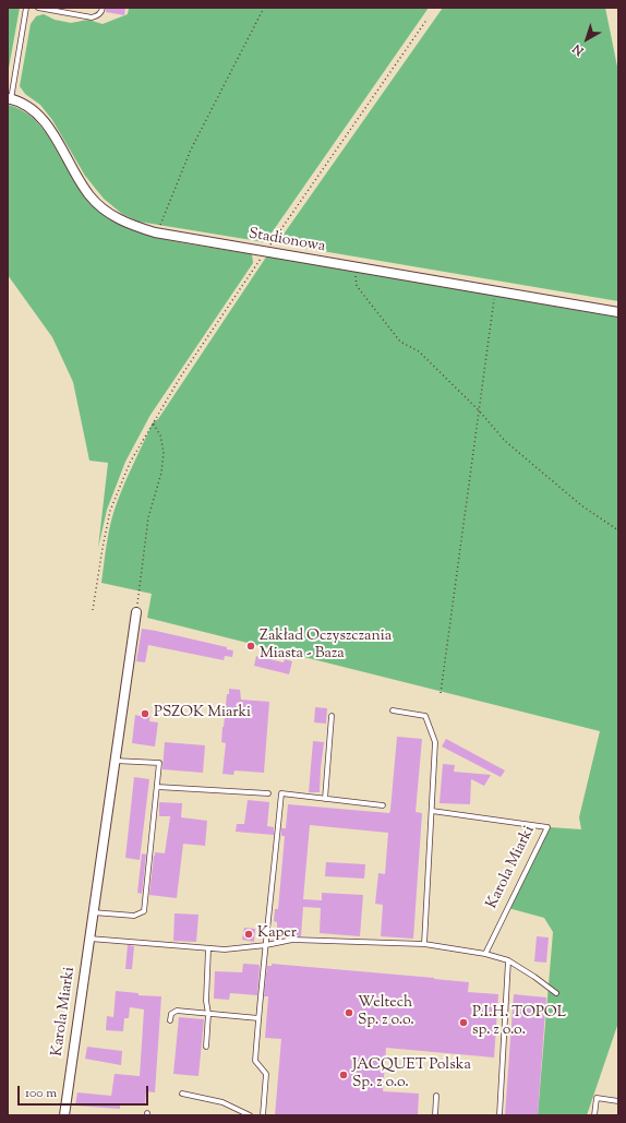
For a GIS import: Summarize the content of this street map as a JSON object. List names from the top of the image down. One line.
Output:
{"streets":{"street":["Stadionowa","Karola Miarki"]},"places":["Zakład Oczyszczania Miasta - Baza","PSZOK Miarki","Kaper","Weltech Sp. z o.o.","P.I.H. TOPOL sp. z o.o.","JACQUET Polska Sp. z o.o."],"scale_bar":"100 m","north":"bottom left"}
